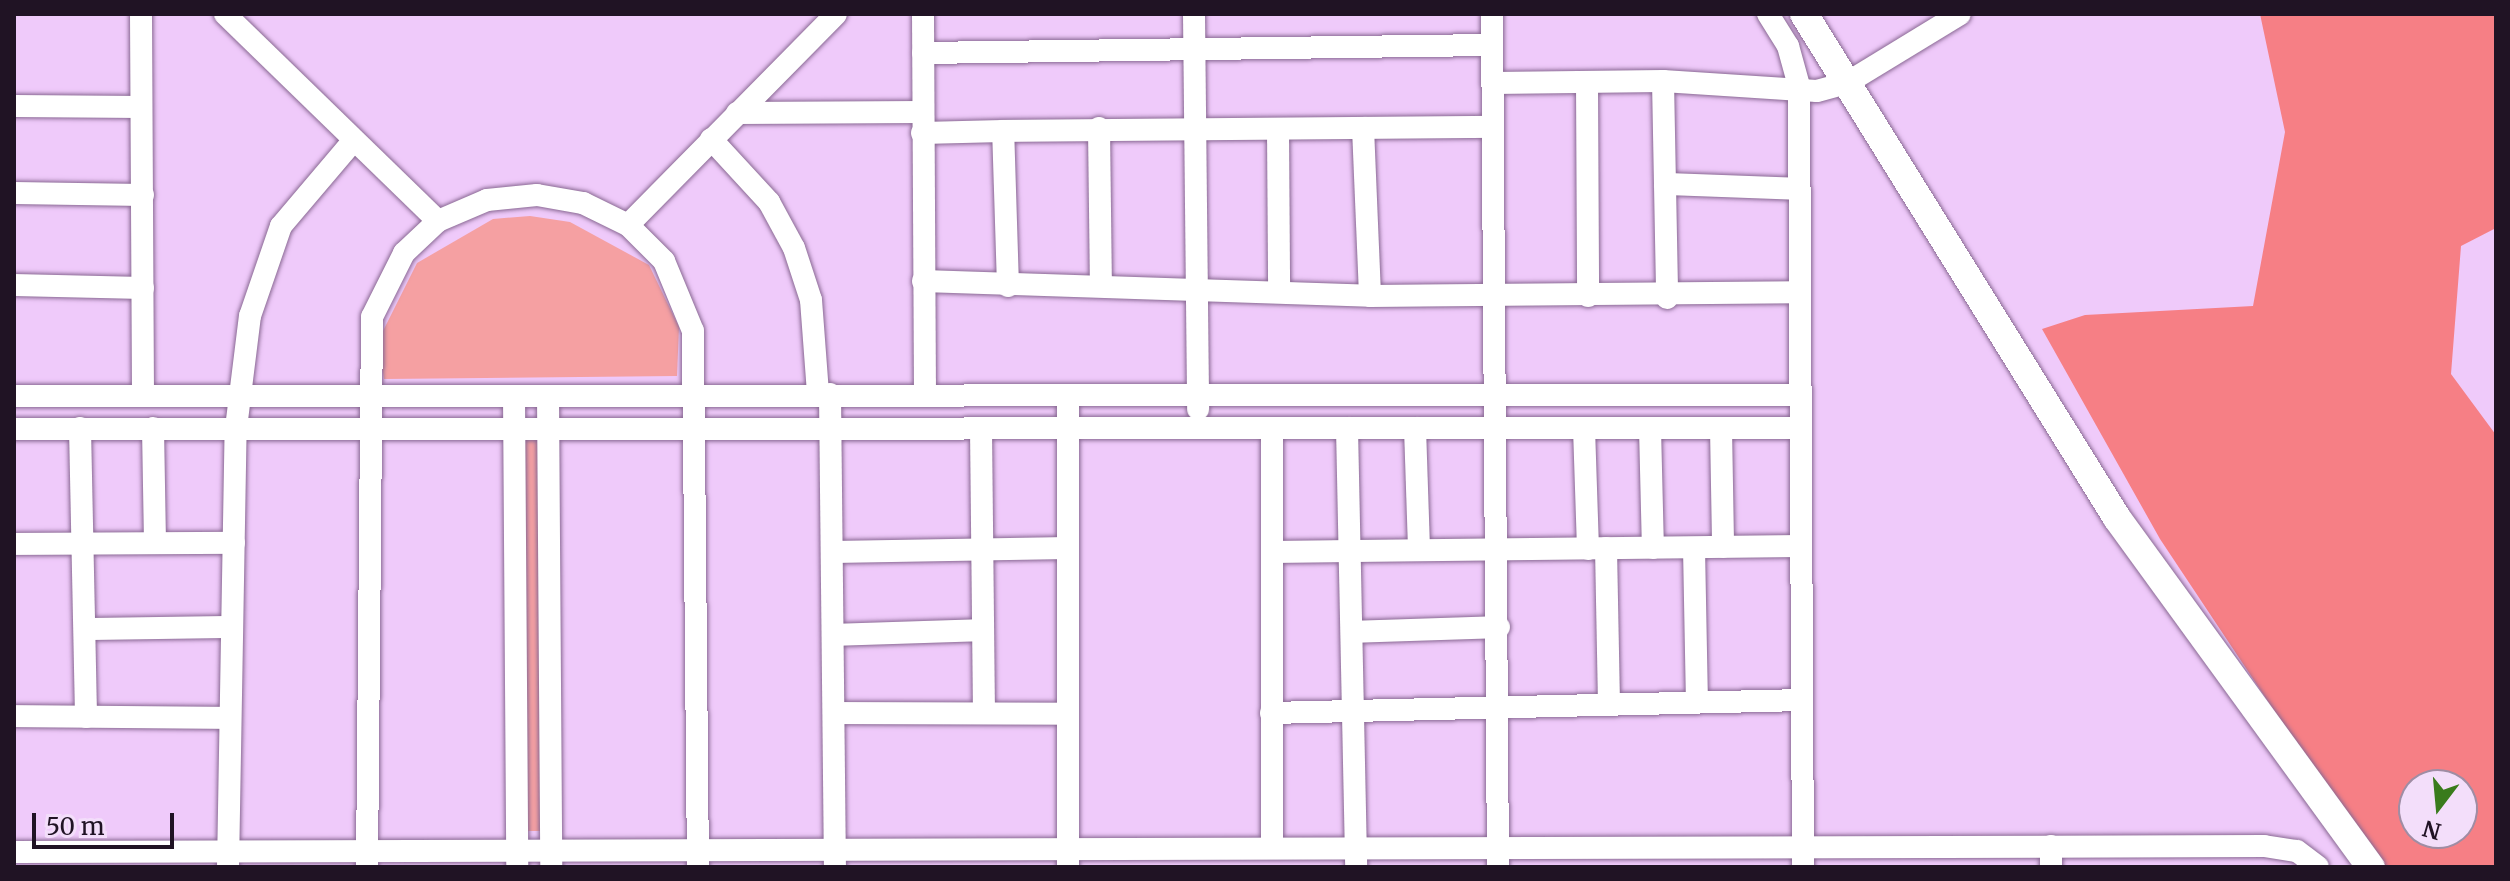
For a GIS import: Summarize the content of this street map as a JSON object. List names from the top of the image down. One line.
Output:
{"scale_bar":"50 m","north":"bottom"}
